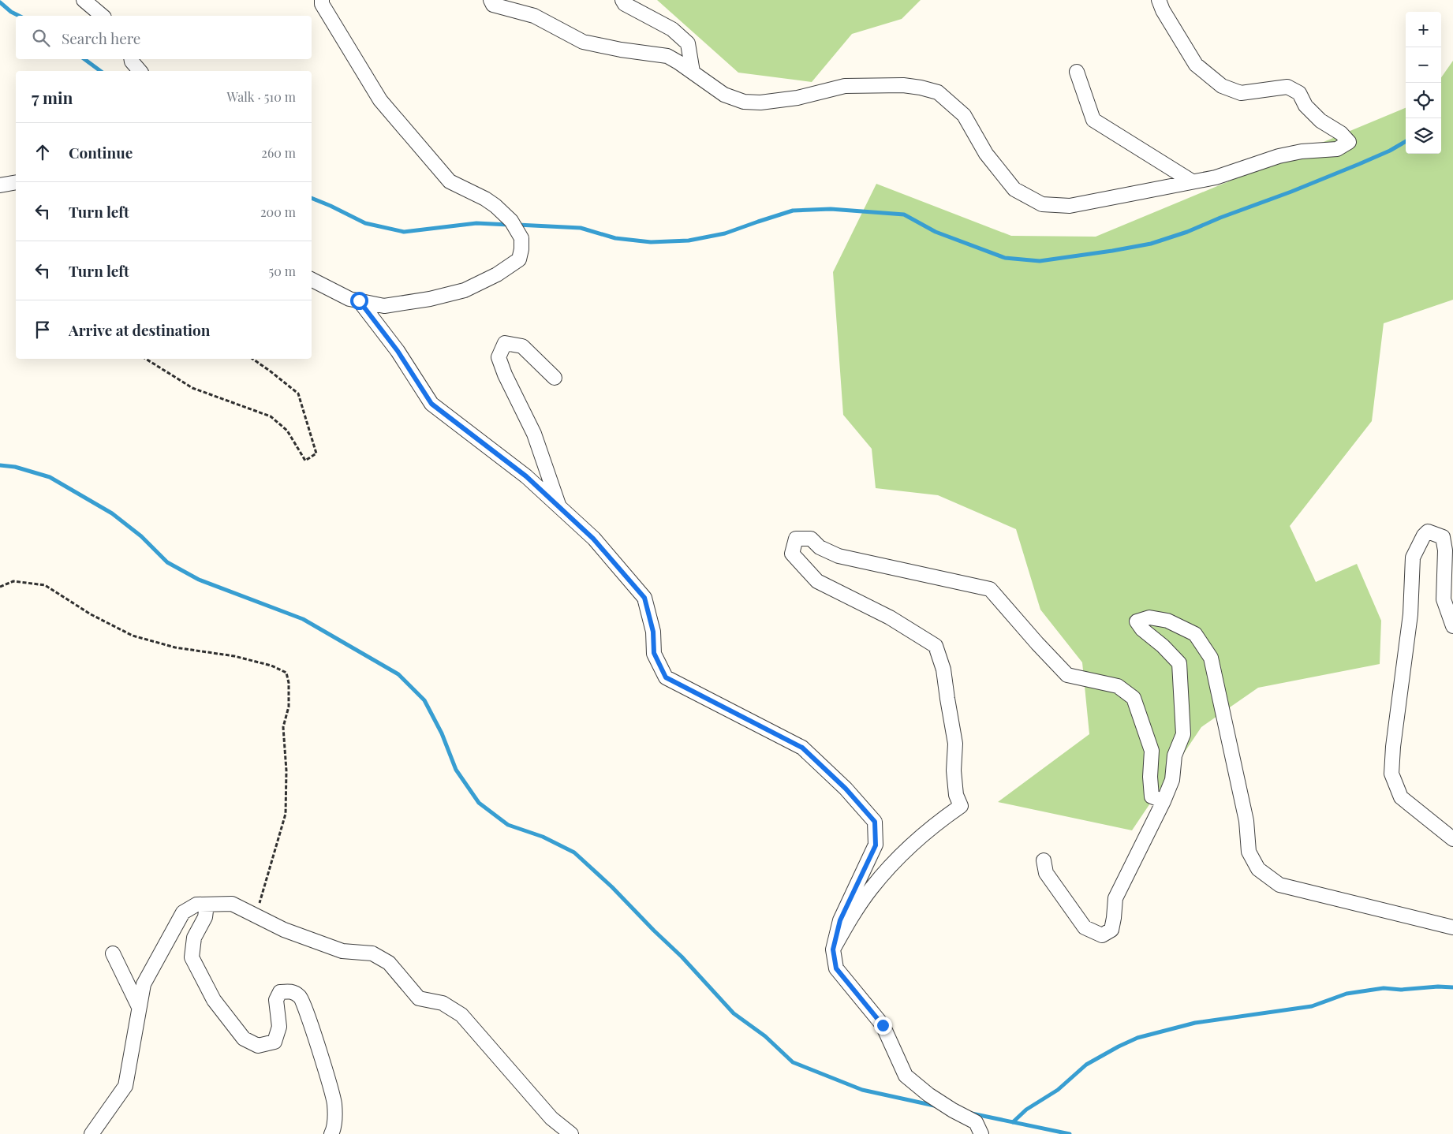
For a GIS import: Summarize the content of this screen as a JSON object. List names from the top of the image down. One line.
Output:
{"page":{"map_buttons":["+","−"],"search":"Search here","heading":["7 min","Walk · 510 m"],"list":[["Continue","260 m"],["Turn left","200 m"],["Turn left","50 m"],"Arrive at destination"]}}
